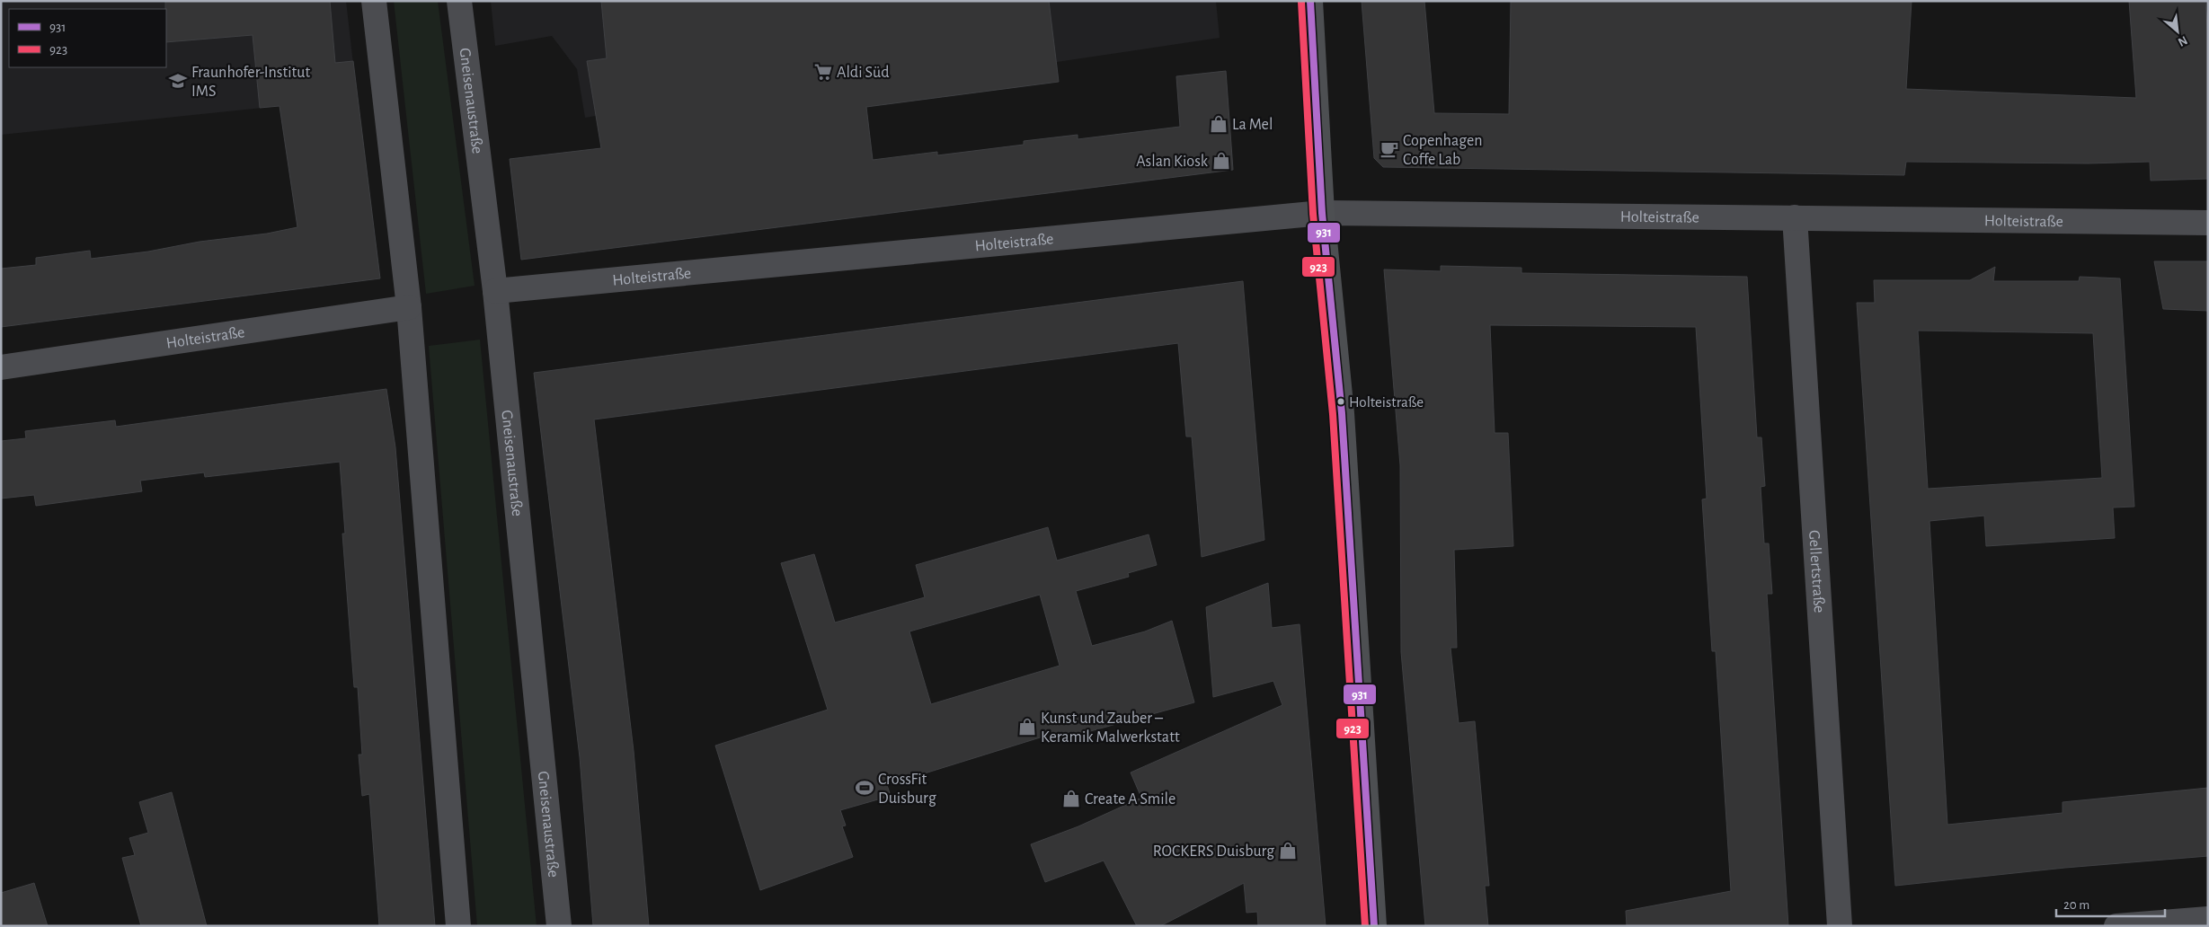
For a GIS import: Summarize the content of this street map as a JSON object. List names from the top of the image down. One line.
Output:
{"streets":{"street":["Gneisenaustraße","Holteistraße","Gellertstraße"]},"crossings":[["Gneisenaustraße","Holteistraße"],["Holteistraße","Gellertstraße"]],"places":{"supermarket":["Aldi Süd"],"school or university":["Fraunhofer-Institut IMS"],"shop":["La Mel","Aslan Kiosk","Kunst und Zauber – Keramik Malwerkstatt","Create A Smile","ROCKERS Duisburg"],"cafe":["Copenhagen Coffe Lab"],"other":["Holteistraße"],"sports":["CrossFit Duisburg"]},"lines":["transit line 931","transit line 923"],"legend":["931","923"],"scale_bar":"20 m","north":"bottom right"}
